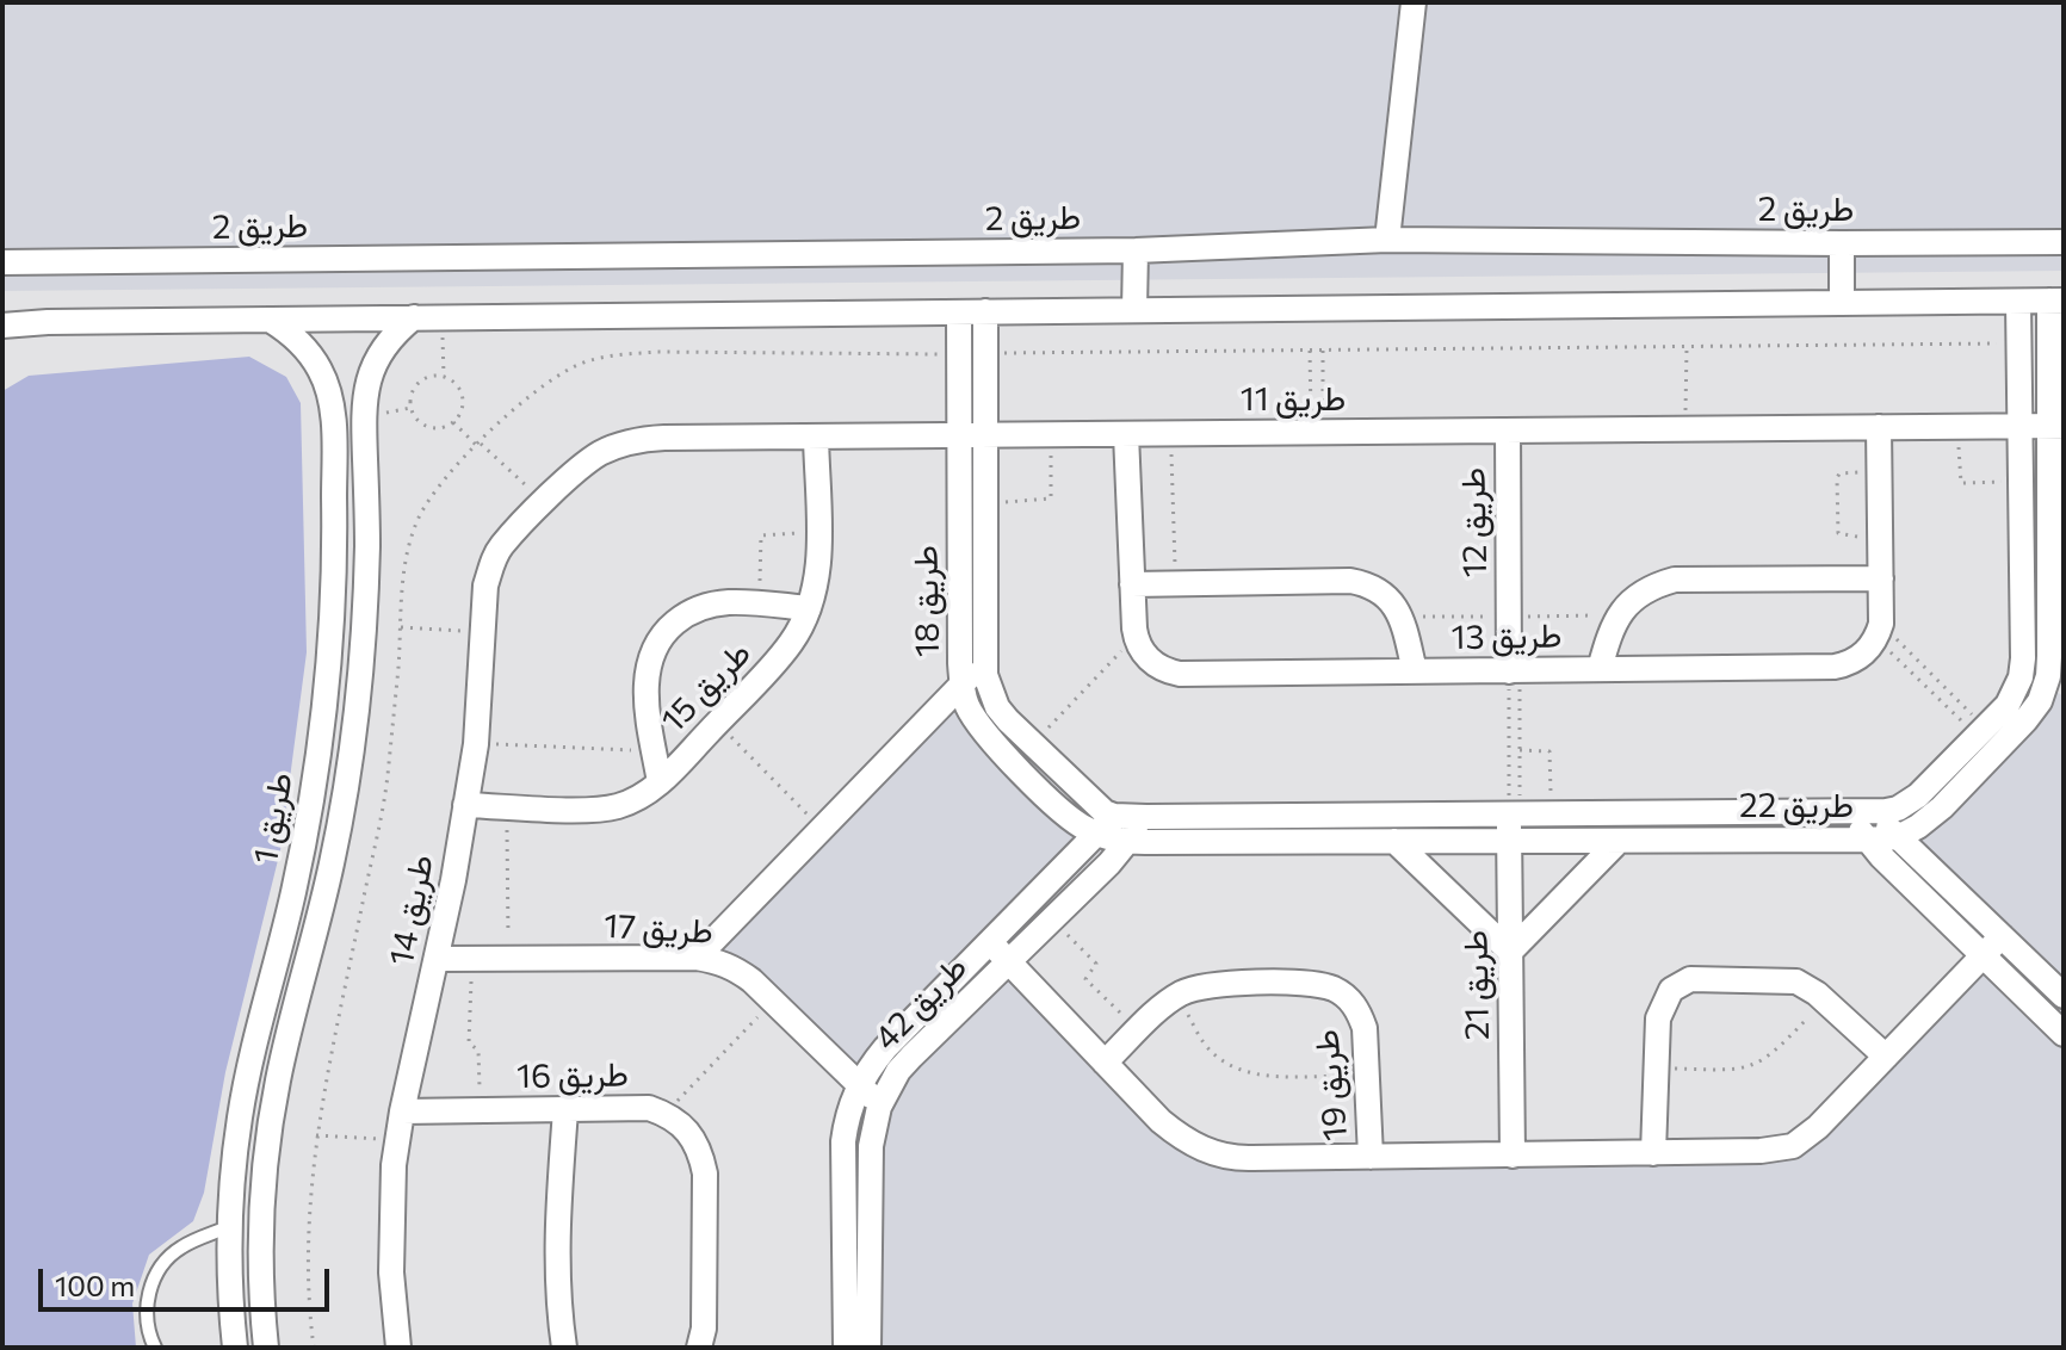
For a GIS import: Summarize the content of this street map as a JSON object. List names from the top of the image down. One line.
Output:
{"streets":{"street":["طريق 2","طريق 11","طريق 12","طريق 18","طريق 13","طريق 15","طريق 22","طريق 1","طريق 14","طريق 17","طريق 21","طريق 42","طريق 16","طريق 19"]},"crossings":[["طريق 11","طريق 12"],["طريق 11","طريق 18"],["طريق 11","طريق 15"],["طريق 11","طريق 22"],["طريق 11","طريق 14"],["طريق 12","طريق 13"],["طريق 18","طريق 22"],["طريق 18","طريق 42"],["طريق 15","طريق 14"],["طريق 22","طريق 21"],["طريق 22","طريق 42"],["طريق 14","طريق 17"],["طريق 14","طريق 16"],["طريق 17","طريق 42"]],"scale_bar":"100 m"}
